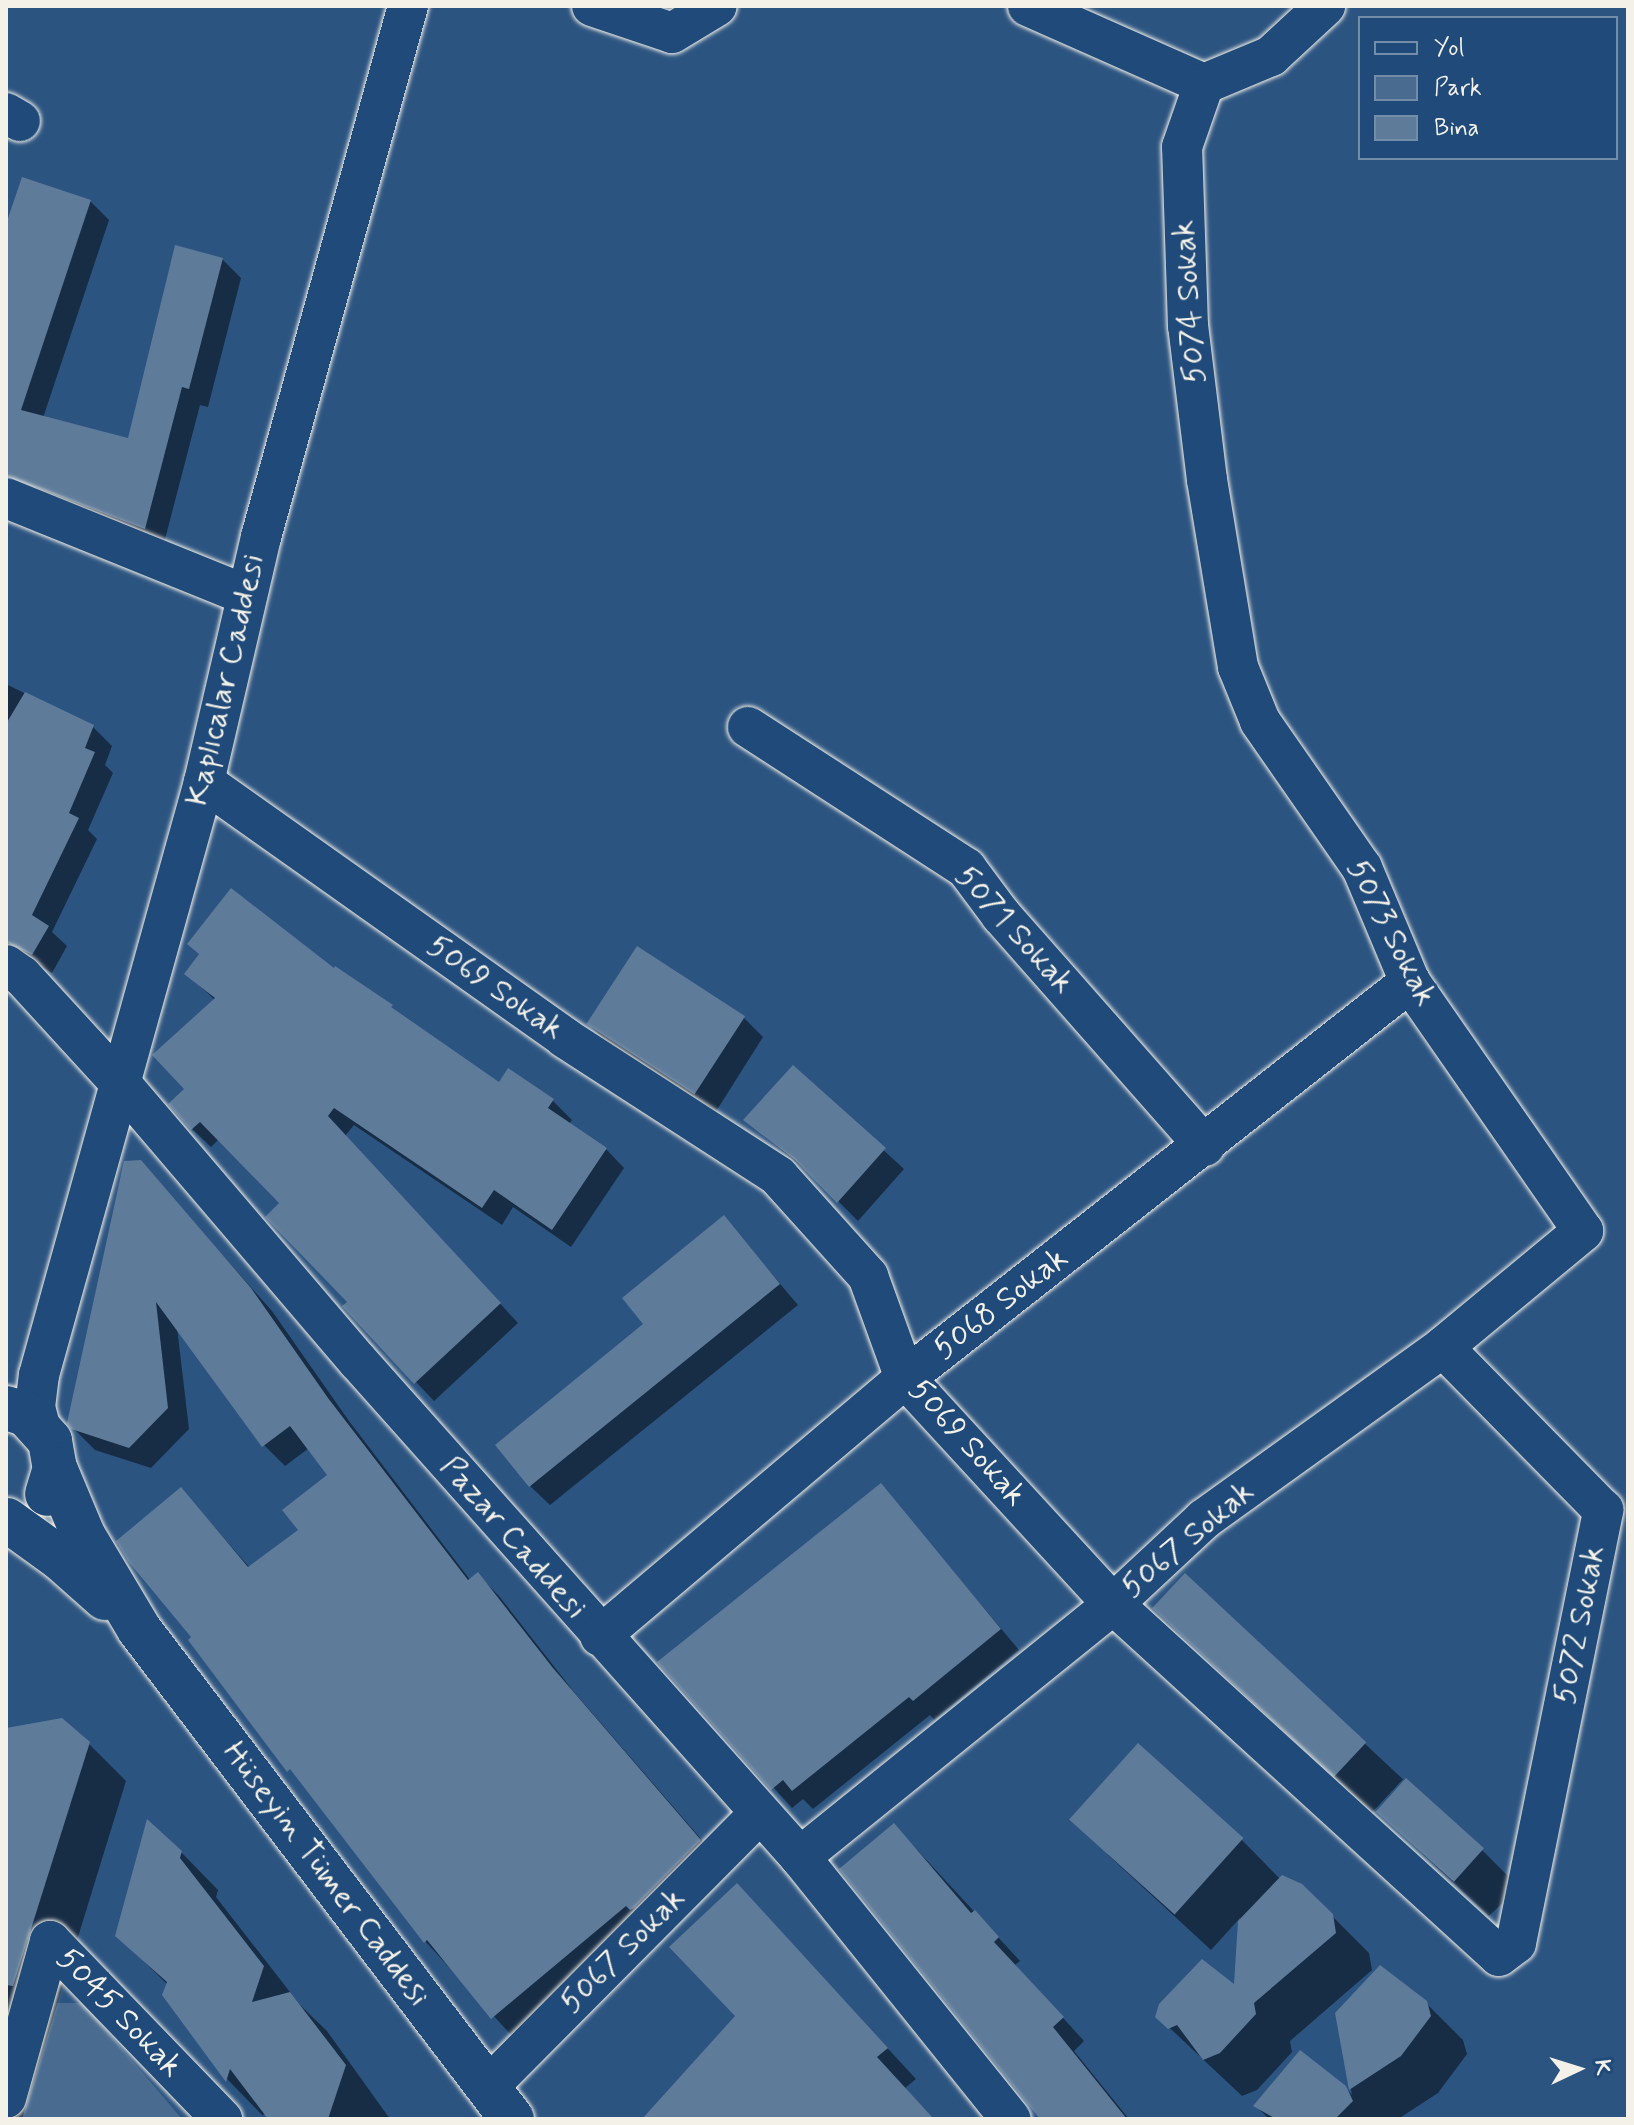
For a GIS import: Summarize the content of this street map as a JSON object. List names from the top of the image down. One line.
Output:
{"streets":{"main road":["Hüseyin Tümer Caddesi"],"street":["5074 Sokak","Kaplıcalar Caddesi","5071 Sokak","5073 Sokak","5069 Sokak","5068 Sokak","Pazar Caddesi","5067 Sokak","5072 Sokak","5045 Sokak"]},"crossings":[["5074 Sokak","5073 Sokak"],["Kaplıcalar Caddesi","5069 Sokak"],["Kaplıcalar Caddesi","Pazar Caddesi"],["Kaplıcalar Caddesi","Hüseyin Tümer Caddesi"],["5071 Sokak","5068 Sokak"],["5073 Sokak","5068 Sokak"],["5073 Sokak","5067 Sokak"],["5069 Sokak","5068 Sokak"],["5069 Sokak","5067 Sokak"],["5069 Sokak","5072 Sokak"],["5068 Sokak","Pazar Caddesi"],["Pazar Caddesi","5067 Sokak"],["5067 Sokak","5072 Sokak"],["5067 Sokak","Hüseyin Tümer Caddesi"]],"legend":["Yol","Park","Bina"],"north":"right"}
